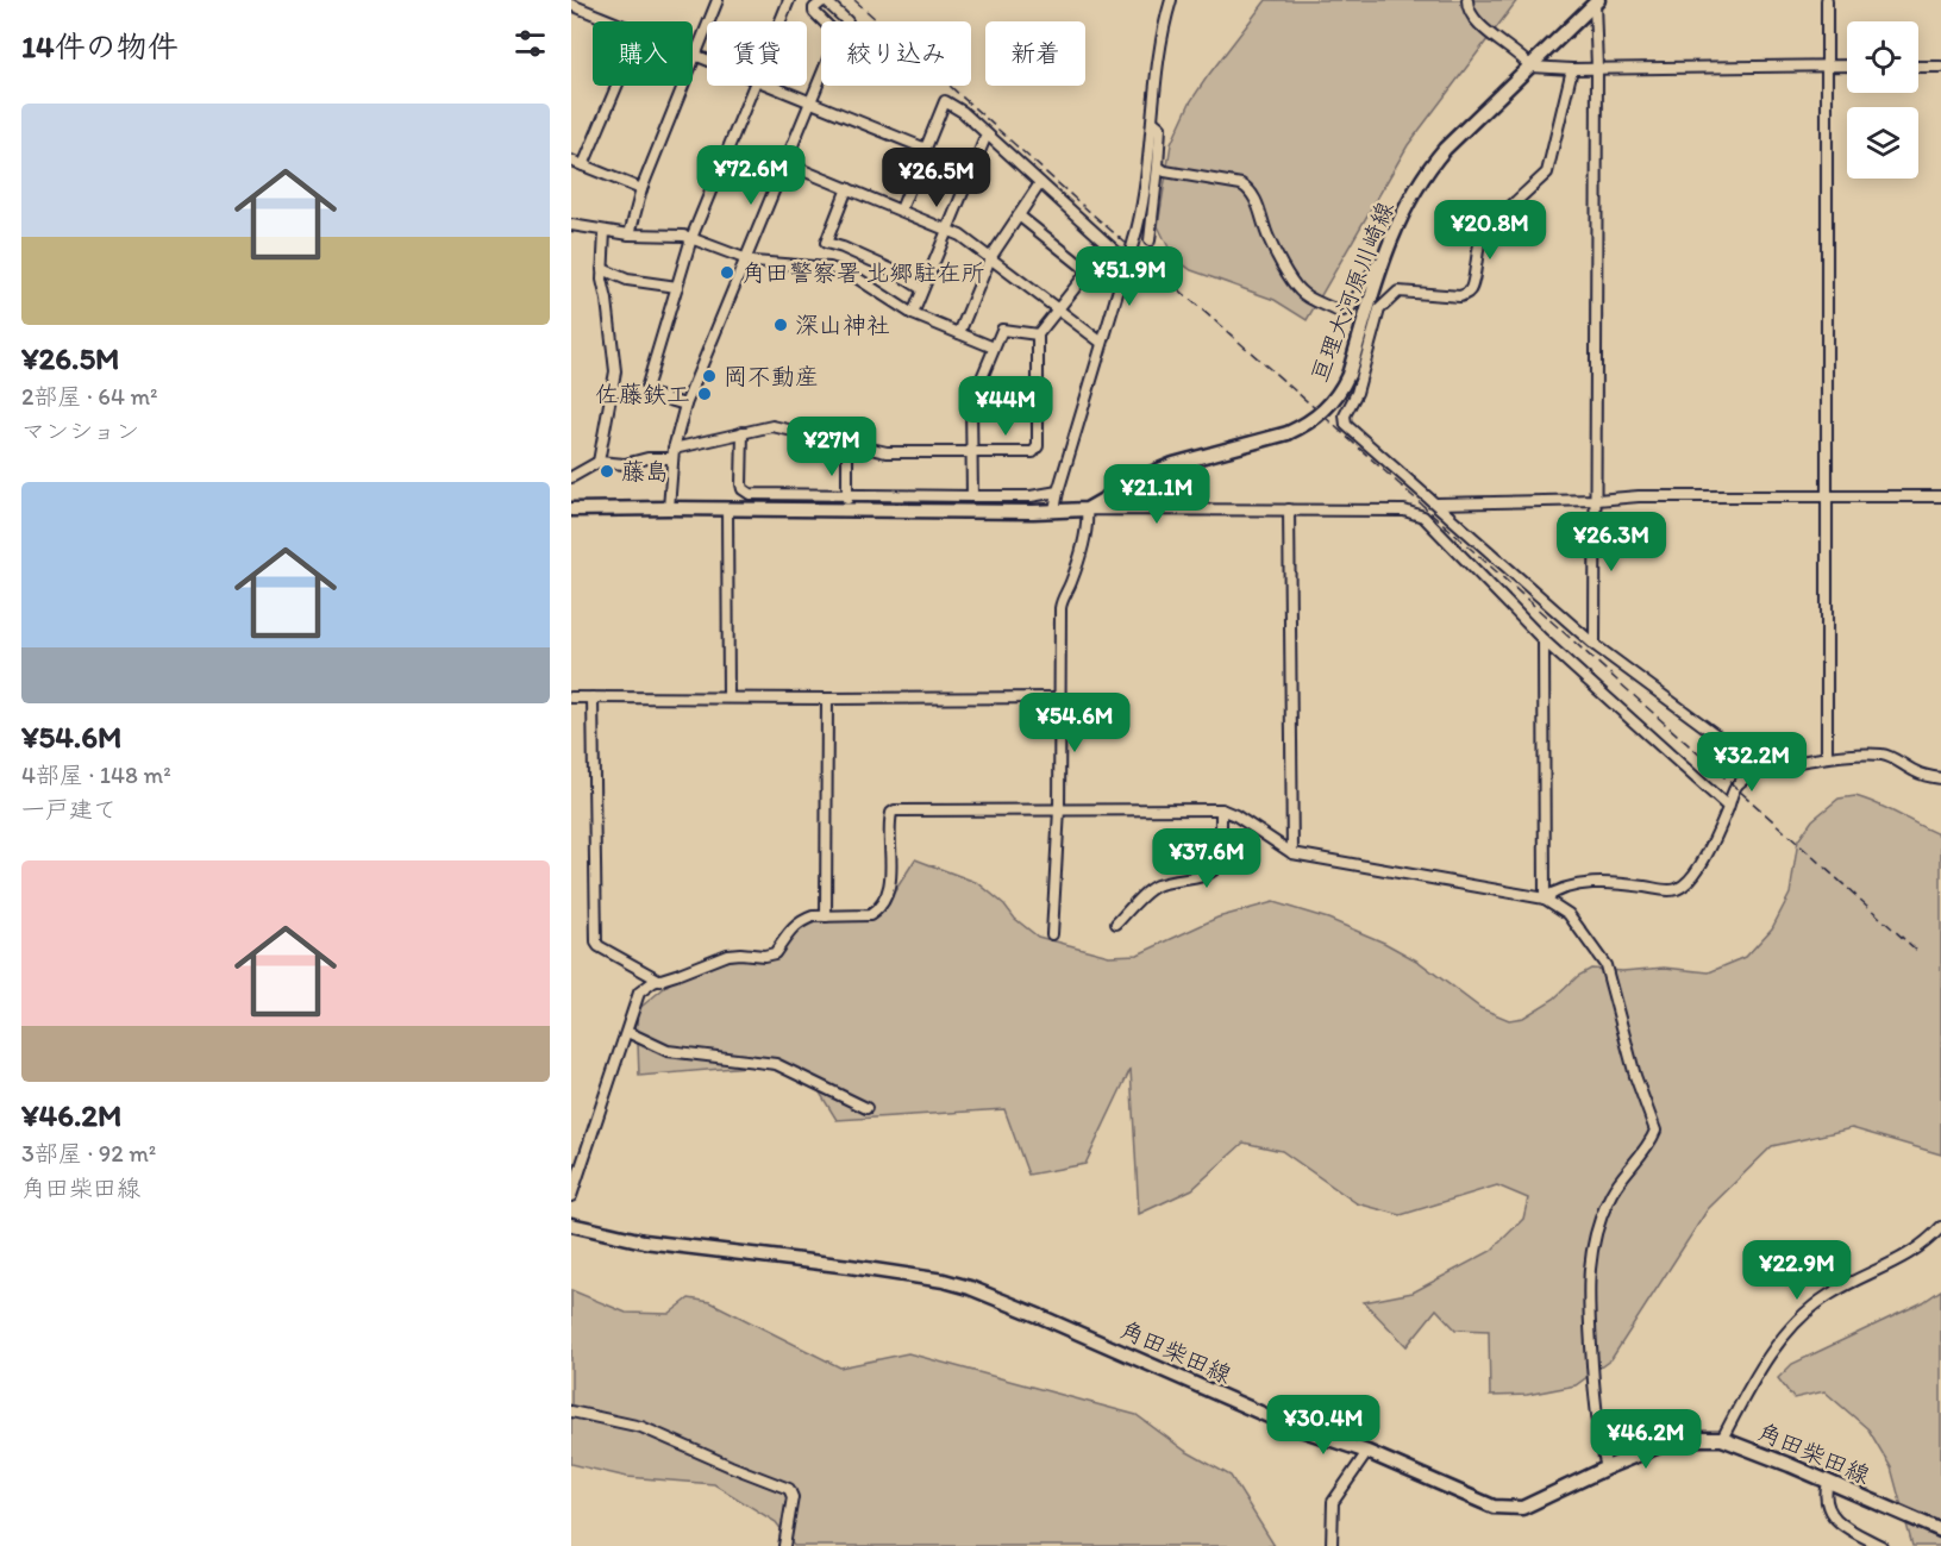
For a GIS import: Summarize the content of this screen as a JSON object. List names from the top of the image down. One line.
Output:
{"streets":{"main road":["亘理大河原川崎線","角田柴田線"]},"places":["角田警察署 北郷駐在所","深山神社","岡不動産","佐藤鉄工","藤島"],"page":{"heading":"14件の物件","chip":["購入","賃貸","絞り込み","新着"],"list":[{"name":"¥26.5M","note":"2部屋 · 64 m² · マンション"},{"name":"¥54.6M","note":"4部屋 · 148 m² · 一戸建て"},{"name":"¥46.2M","note":"3部屋 · 92 m² · 角田柴田線"}],"price":["¥72.6M","¥26.5M","¥20.8M","¥51.9M","¥44M","¥27M","¥21.1M","¥26.3M","¥54.6M","¥32.2M","¥37.6M","¥22.9M","¥30.4M","¥46.2M"]}}
